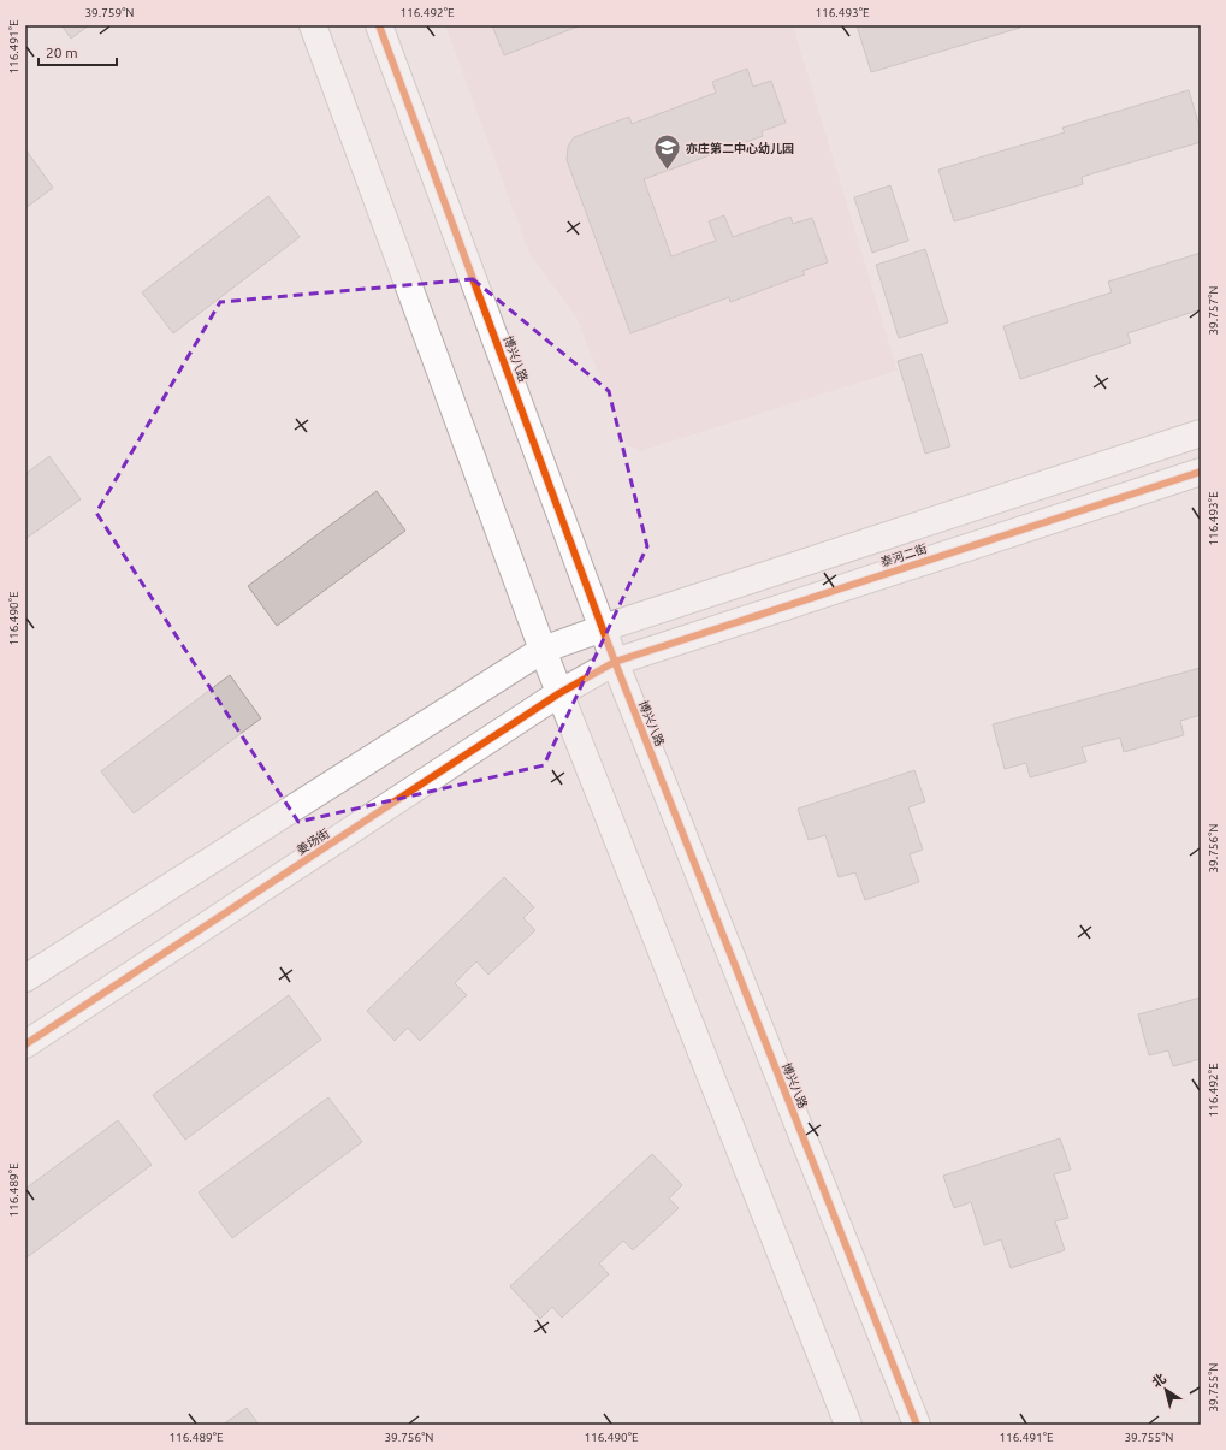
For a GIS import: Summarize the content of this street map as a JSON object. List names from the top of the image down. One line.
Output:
{"streets":{"street":["博兴八路","泰河二街","姜场街"]},"crossings":[["博兴八路","泰河二街"],["博兴八路","姜场街"],["泰河二街","姜场街"]],"places":{"school or university":["亦庄第二中心幼儿园"]},"scale_bar":"20 m","north":"top left","coordinates":["39.759°N","116.492°E","116.493°E","116.491°E","39.757°N","116.490°E","39.756°N","116.489°E","39.755°N"]}
